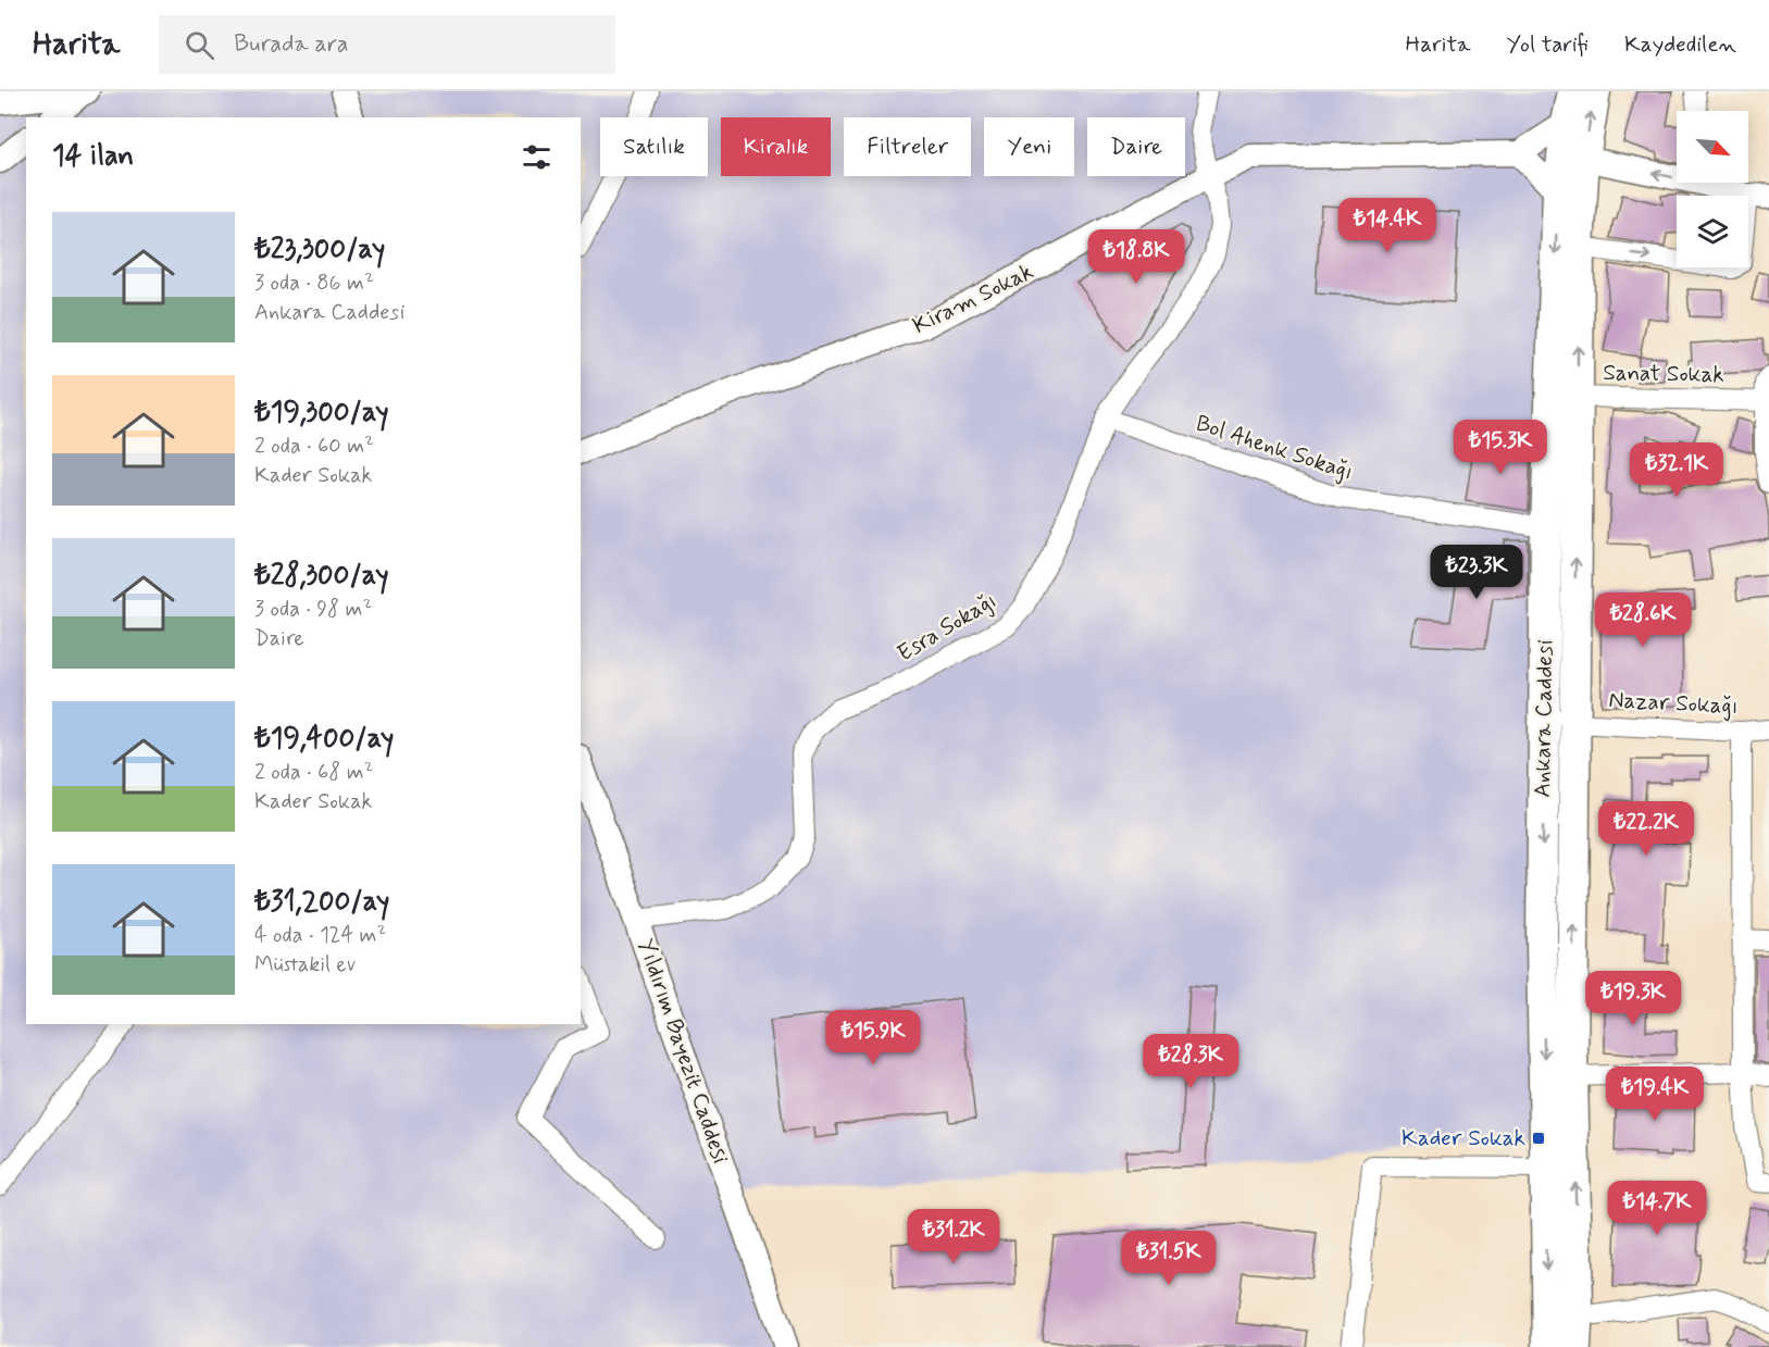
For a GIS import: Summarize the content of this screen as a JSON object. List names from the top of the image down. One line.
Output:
{"streets":{"main road":["Ankara Caddesi"],"street":["Kiram Sokak","Sanat Sokak","Bol Ahenk Sokağı","Esra Sokağı","Nazar Sokağı","Yıldırım Bayezit Caddesi"]},"crossings":[["Kiram Sokak","Esra Sokağı"],["Sanat Sokak","Ankara Caddesi"],["Bol Ahenk Sokağı","Esra Sokağı"],["Bol Ahenk Sokağı","Ankara Caddesi"],["Esra Sokağı","Yıldırım Bayezit Caddesi"],["Nazar Sokağı","Ankara Caddesi"]],"places":{"transit":["Kader Sokak"]},"north":"bottom right","page":{"header":"Harita","search":"Burada ara","nav":["Harita","Yol tarifi","Kaydedilen"],"chip":["Satılık","Kiralık","Filtreler","Yeni","Daire"],"heading":"14 ilan","list":[{"name":"₺23,300/ay","note":"3 oda · 86 m² · Ankara Caddesi"},{"name":"₺19,300/ay","note":"2 oda · 60 m² · Kader Sokak"},{"name":"₺28,300/ay","note":"3 oda · 98 m² · Daire"},{"name":"₺19,400/ay","note":"2 oda · 68 m² · Kader Sokak"},{"name":"₺31,200/ay","note":"4 oda · 124 m² · Müstakil ev"}],"price":["₺14.4K","₺18.8K","₺15.3K","₺32.1K","₺23.3K","₺28.6K","₺22.2K","₺19.3K","₺15.9K","₺28.3K","₺19.4K","₺14.7K","₺31.2K","₺31.5K"]}}
